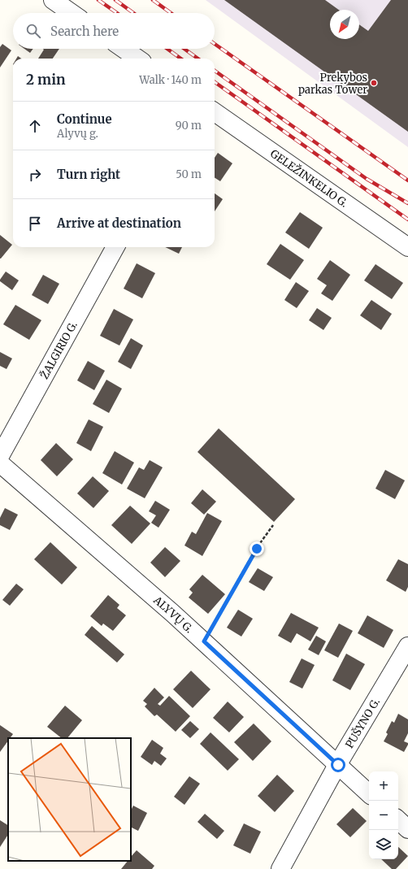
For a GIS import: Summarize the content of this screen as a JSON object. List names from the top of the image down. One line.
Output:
{"streets":{"street":["GELEŽINKELIO G.","ŽALGIRIO G.","ALYVŲ G.","PUŠYNO G."]},"crossings":[["ALYVŲ G.","PUŠYNO G."]],"places":["Prekybos parkas Tower"],"north":"bottom left","page":{"search":"Search here","heading":["2 min","Walk · 140 m"],"list":[["Continue","Alyvų g.","90 m"],["Turn right","50 m"],"Arrive at destination"],"map_buttons":["+","−"]}}
